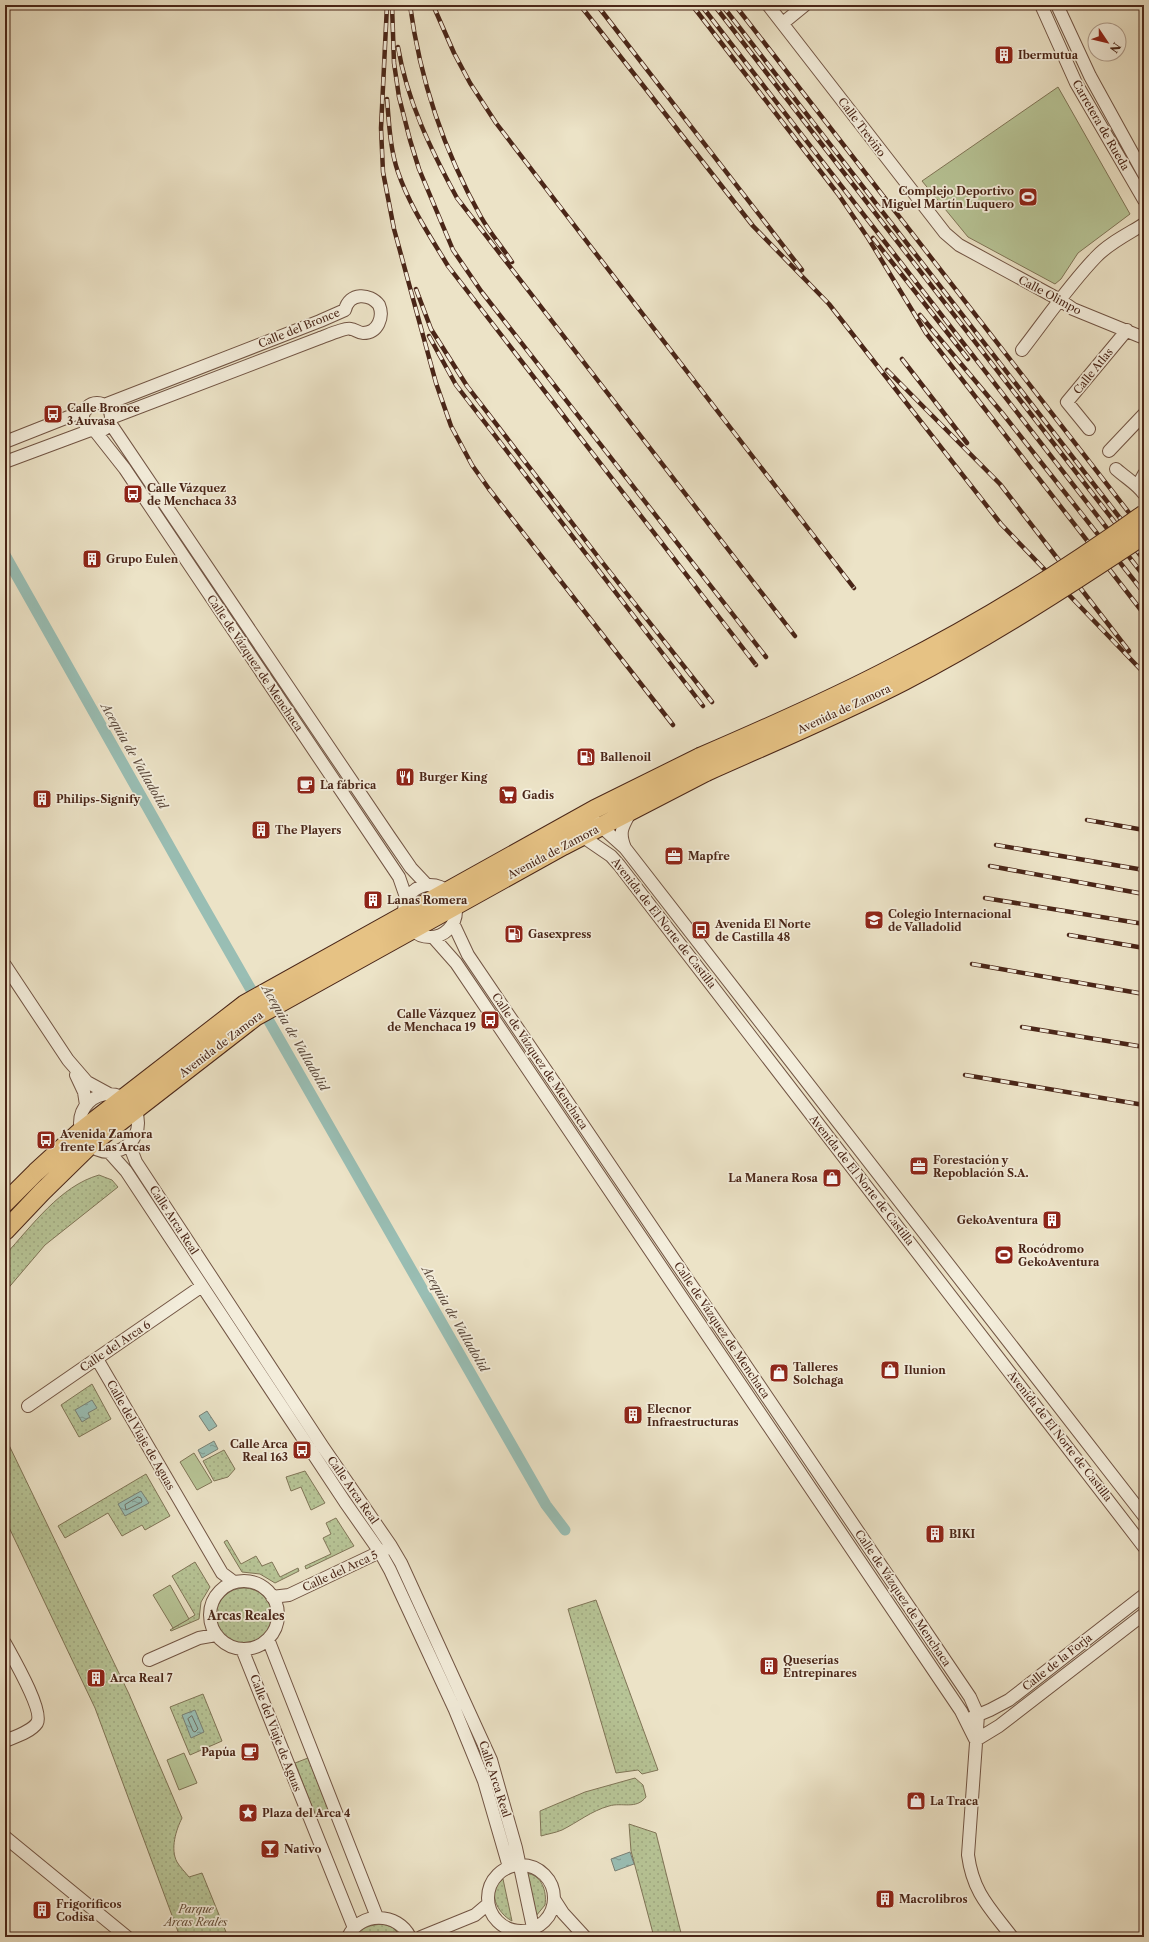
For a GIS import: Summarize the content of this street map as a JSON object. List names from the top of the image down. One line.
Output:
{"streets":{"highway":["Avenida de Zamora"],"street":["Carretera de Rueda","Calle Treviño","Calle Olimpo","Calle del Bronce","Calle Atlas","Calle de Vázquez de Menchaca","Avenida de El Norte de Castilla","Calle Arca Real","Calle del Arca 6","Calle del Viaje de Aguas","Calle del Arca 5","Calle de la Forja"]},"crossings":[["Calle Treviño","Calle Olimpo"],["Calle Olimpo","Calle Atlas"],["Calle del Bronce","Calle de Vázquez de Menchaca"],["Calle de Vázquez de Menchaca","Avenida de Zamora"],["Calle de Vázquez de Menchaca","Calle de la Forja"],["Avenida de Zamora","Avenida de El Norte de Castilla"],["Calle Arca Real","Calle del Arca 6"],["Calle Arca Real","Calle del Arca 5"],["Calle del Arca 6","Calle del Viaje de Aguas"],["Calle del Viaje de Aguas","Calle del Arca 5"]],"districts":["Arcas Reales"],"water":["Acequia de Valladolid"],"parks":["Parque Arcas Reales"],"places":{"building":["Ibermutua","Grupo Eulen","Philips-Signify","The Players","Lanas Romera","GekoAventura","Elecnor Infraestructuras","BIKI","Queserías Entrepinares","Arca Real 7","Macrolibros","Frigoríficos Codisa"],"sports":["Complejo Deportivo Miguel Martín Luquero","Rocódromo GekoAventura"],"bus stop":["Calle Bronce 3 Auvasa","Calle Vázquez de Menchaca 33","Avenida El Norte de Castilla 48","Calle Vázquez de Menchaca 19","Avenida Zamora frente Las Arcas","Calle Arca Real 163"],"fuel station":["Ballenoil","Gasexpress"],"restaurant":["Burger King"],"cafe":["La fábrica","Papúa"],"supermarket":["Gadis"],"office":["Mapfre","Forestación y Repoblación S.A."],"school or university":["Colegio Internacional de Valladolid"],"shop":["La Manera Rosa","Ilunion","Talleres Solchaga","La Traca"],"place":["Plaza del Arca 4"],"bar":["Nativo"]},"north":"bottom right"}
